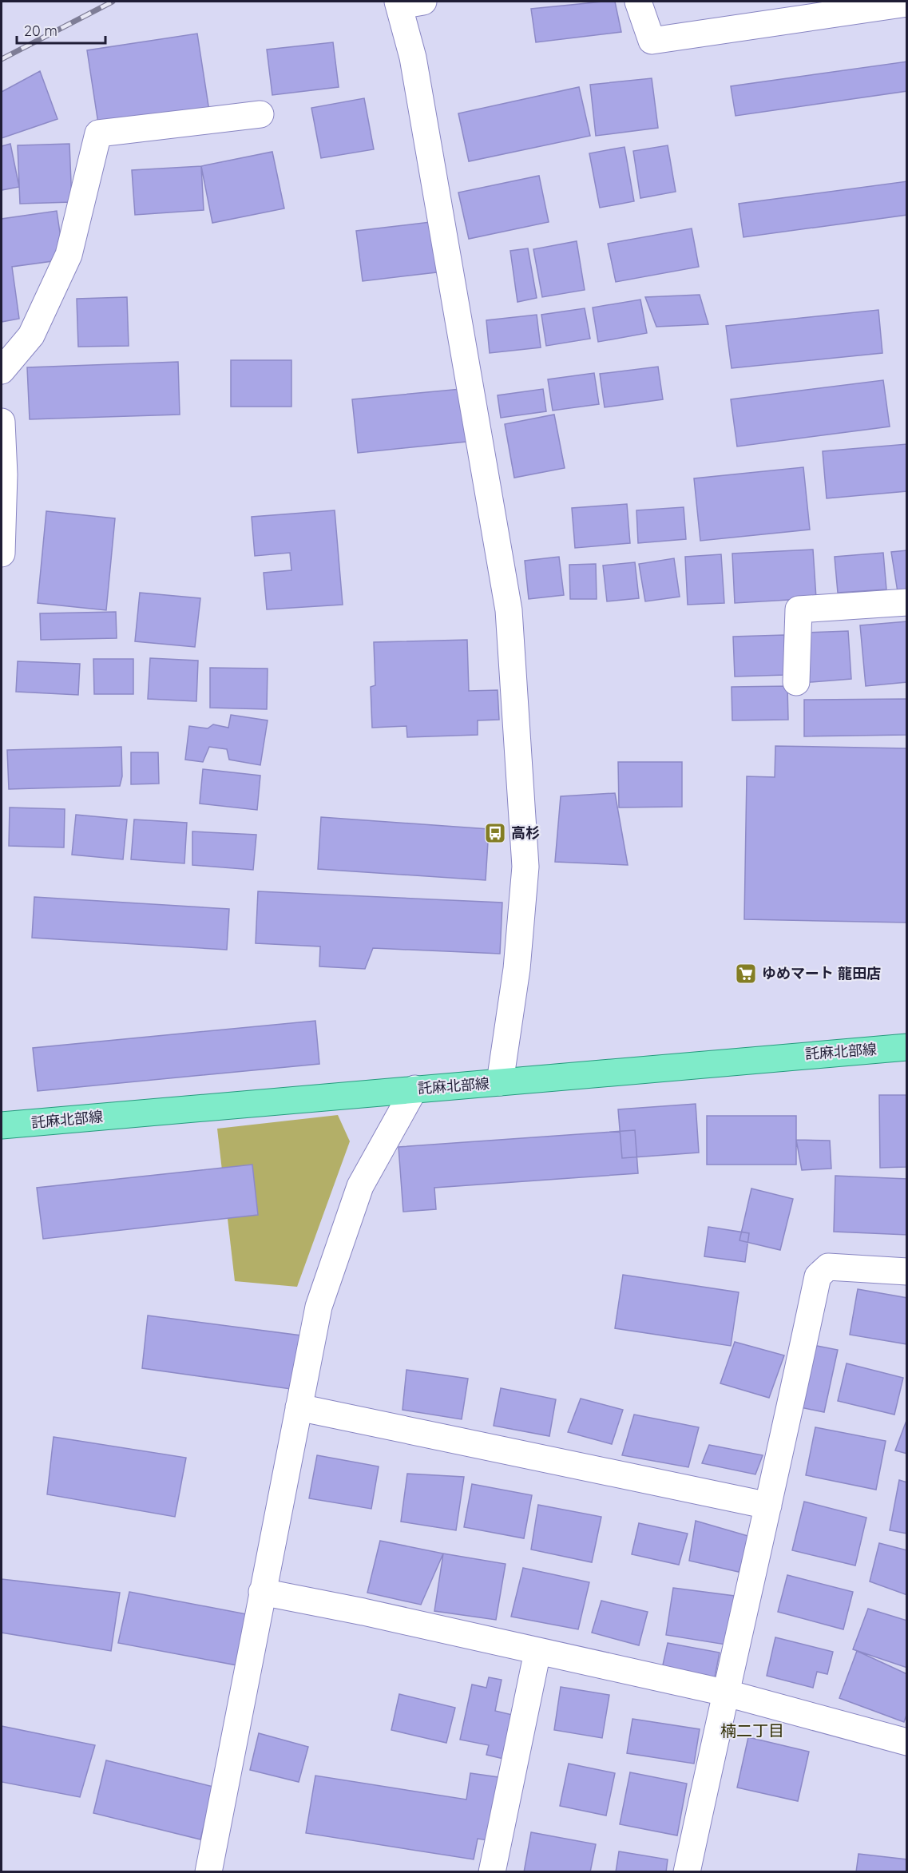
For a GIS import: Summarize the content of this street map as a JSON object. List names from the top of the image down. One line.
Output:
{"streets":{"main road":["託麻北部線"]},"districts":["楠二丁目"],"places":{"bus stop":["高杉"],"supermarket":["ゆめマート 龍田店"]},"scale_bar":"20 m"}
